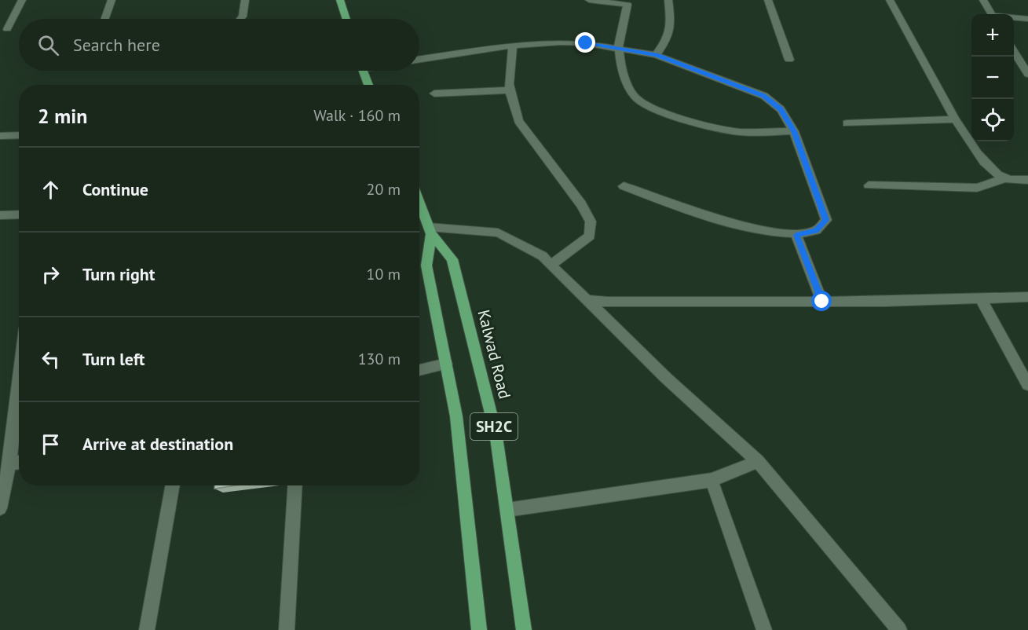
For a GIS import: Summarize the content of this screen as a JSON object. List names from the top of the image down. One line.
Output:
{"streets":{"main road":["Kalwad Road","SH2C"]},"page":{"map_buttons":["+","−"],"search":"Search here","heading":["2 min","Walk · 160 m"],"list":[["Continue","20 m"],["Turn right","10 m"],["Turn left","130 m"],"Arrive at destination"]}}
